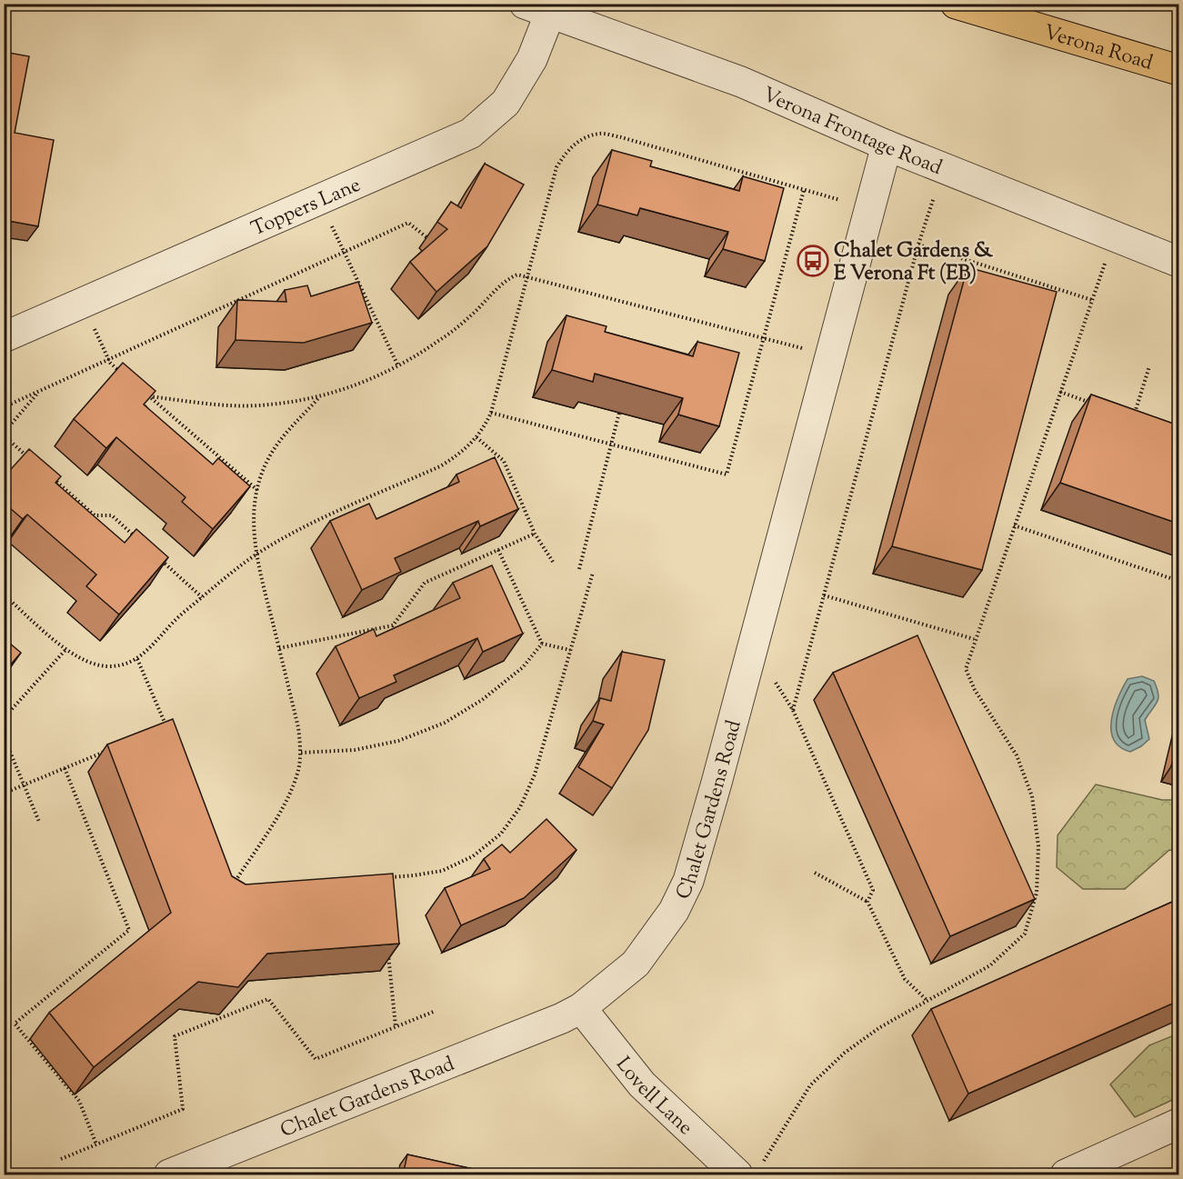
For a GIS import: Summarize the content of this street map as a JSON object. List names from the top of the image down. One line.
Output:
{"streets":{"highway":["Verona Road"],"street":["Verona Frontage Road","Toppers Lane","Chalet Gardens Road","Lovell Lane"]},"crossings":[["Verona Frontage Road","Toppers Lane"],["Verona Frontage Road","Chalet Gardens Road"],["Chalet Gardens Road","Lovell Lane"]],"places":{"bus stop":["Chalet Gardens & E Verona Ft (EB)"]}}
